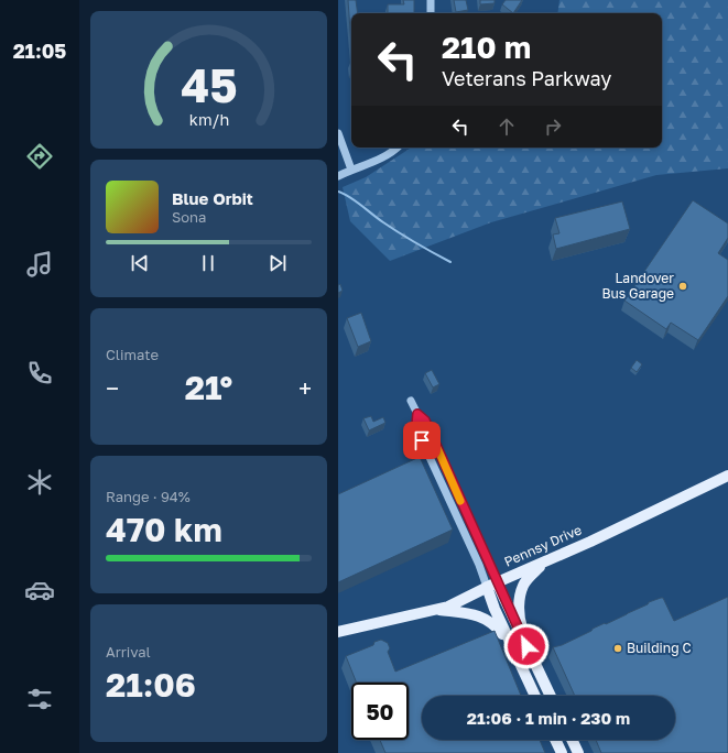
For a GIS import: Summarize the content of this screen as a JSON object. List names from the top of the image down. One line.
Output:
{"streets":{"main road":["Pennsy Drive"]},"places":["Landover Bus Garage","Building C"],"page":{"tabs":"21:05","turn":["210 m","Veterans Parkway"],"song":["Blue Orbit","Sona"],"tile":["Climate",["Range · 94%","470 km"],["Arrival","21:06"]],"heat":["−","21°","+"],"limit":"50","trip":"21:06 · 1 min · 230 m","gauge":["45","km/h"]}}
